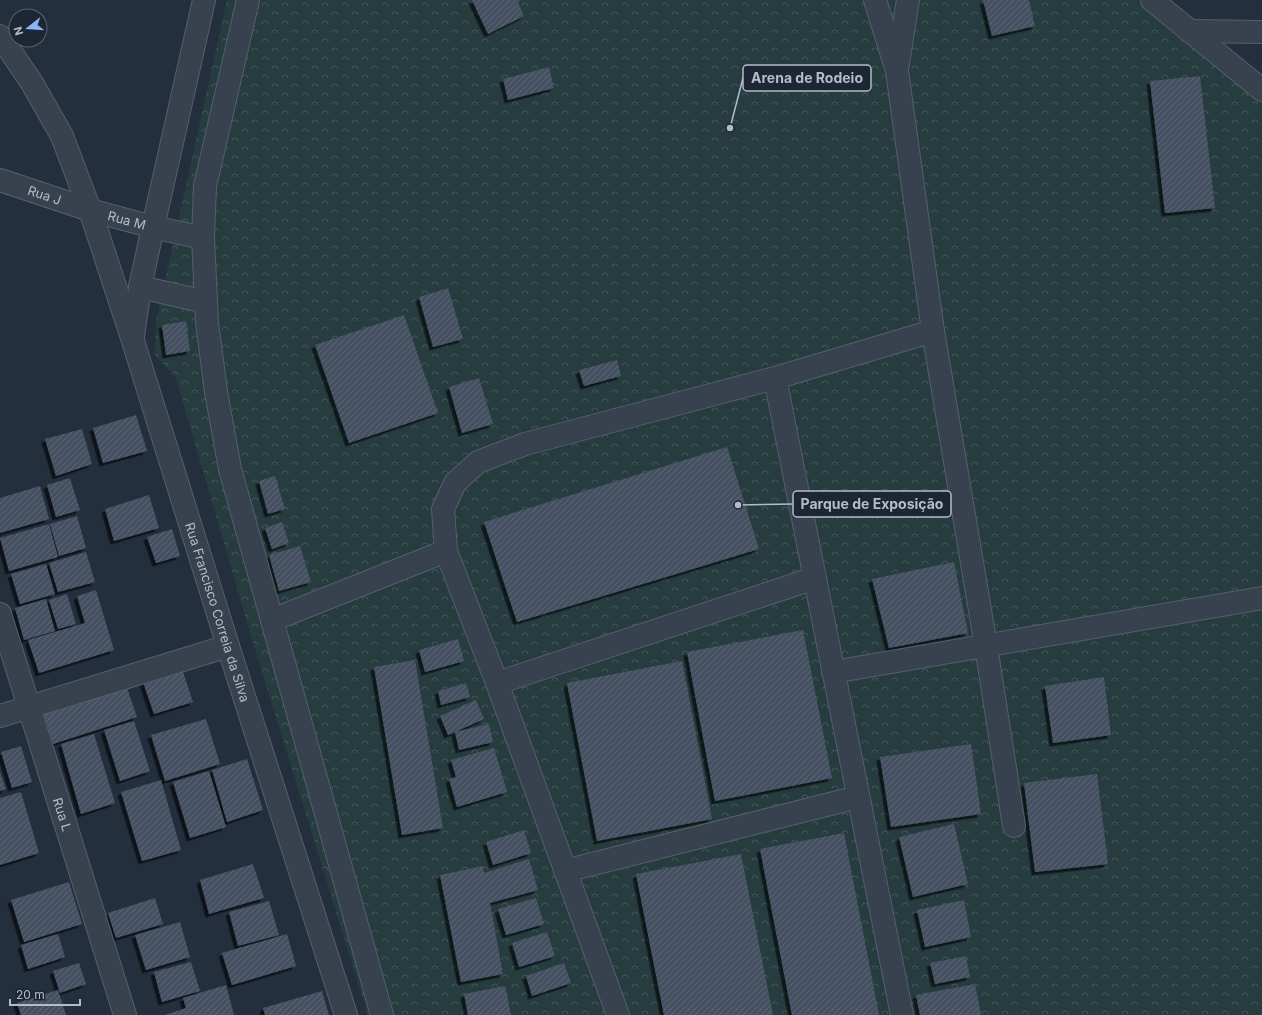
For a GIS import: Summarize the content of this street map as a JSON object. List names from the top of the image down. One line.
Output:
{"streets":{"street":["Rua J","Rua M","Rua Francisco Correia da Silva","Rua L"]},"crossings":[["Rua J","Rua M"],["Rua J","Rua Francisco Correia da Silva"],["Rua M","Rua Francisco Correia da Silva"]],"places":["Arena de Rodeio","Parque de Exposição"],"scale_bar":"20 m","north":"left"}
